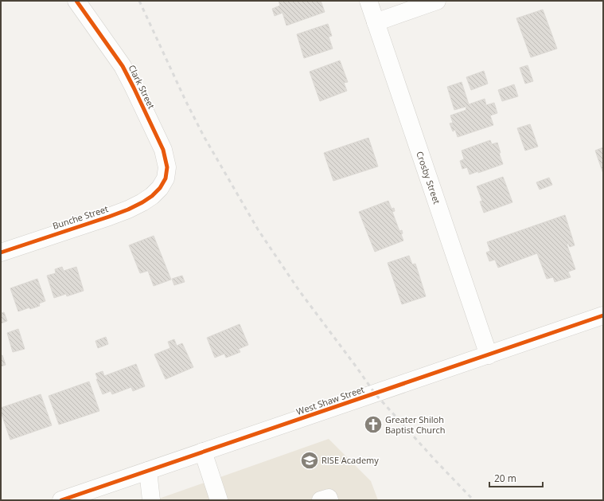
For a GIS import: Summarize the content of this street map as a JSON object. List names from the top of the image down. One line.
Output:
{"streets":{"street":["Clark Street","Crosby Street","Bunche Street","West Shaw Street"]},"crossings":[["Clark Street","Bunche Street"],["Crosby Street","West Shaw Street"]],"places":{"church":["Greater Shiloh Baptist Church"],"school or university":["RISE Academy"]},"scale_bar":"20 m"}
